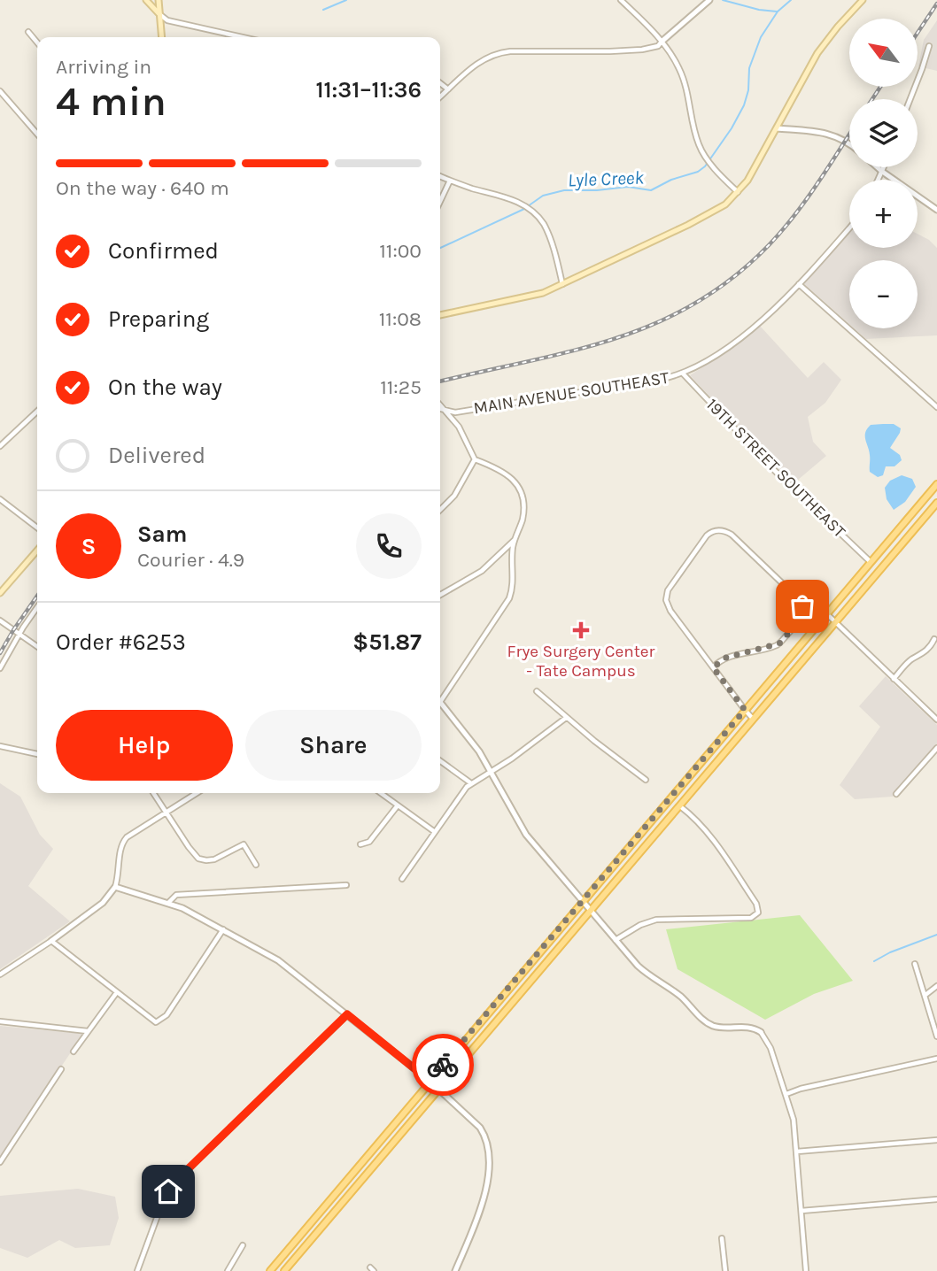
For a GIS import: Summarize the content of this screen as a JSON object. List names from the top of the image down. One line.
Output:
{"streets":{"street":["MAIN AVENUE SOUTHEAST","19TH STREET SOUTHEAST"]},"crossings":[["MAIN AVENUE SOUTHEAST","19TH STREET SOUTHEAST"]],"water":["Lyle Creek"],"places":{"health":["Frye Surgery Center - Tate Campus"]},"north":"top left","page":{"map_buttons":["+","−"],"heading":["4 min","Arriving in","11:31–11:36"],"panel":["Sam","Courier · 4.9","Order #6253","$51.87"],"bar":"On the way · 640 m","list":[["Confirmed","11:00"],["Preparing","11:08"],["On the way","11:25"],"Delivered"],"round":"S","buttons":["Help","Share"]}}
